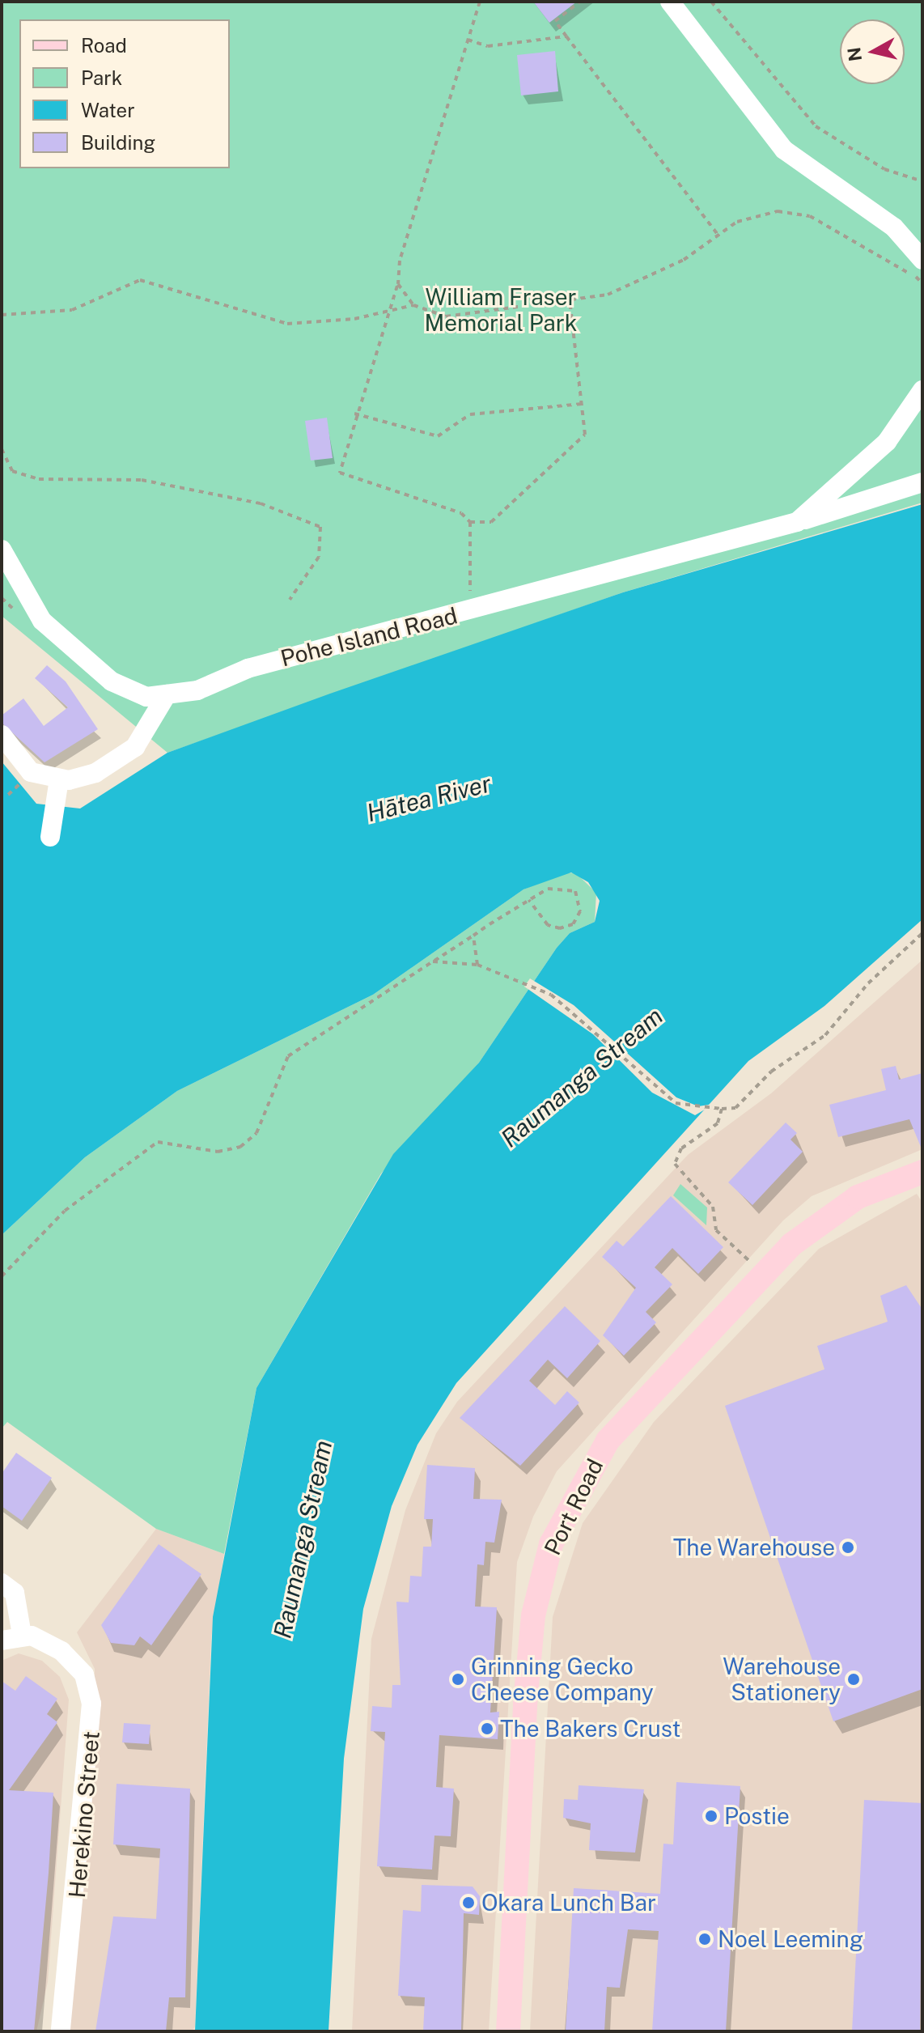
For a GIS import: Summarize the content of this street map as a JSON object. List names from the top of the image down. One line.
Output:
{"streets":{"main road":["Port Road"],"street":["Pohe Island Road","Herekino Street"]},"water":["Hātea River","Raumanga Stream"],"parks":["William Fraser Memorial Park"],"places":["The Warehouse","Grinning Gecko Cheese Company","Warehouse Stationery","The Bakers Crust","Postie","Okara Lunch Bar","Noel Leeming"],"legend":["Road","Park","Water","Building"],"north":"left"}
